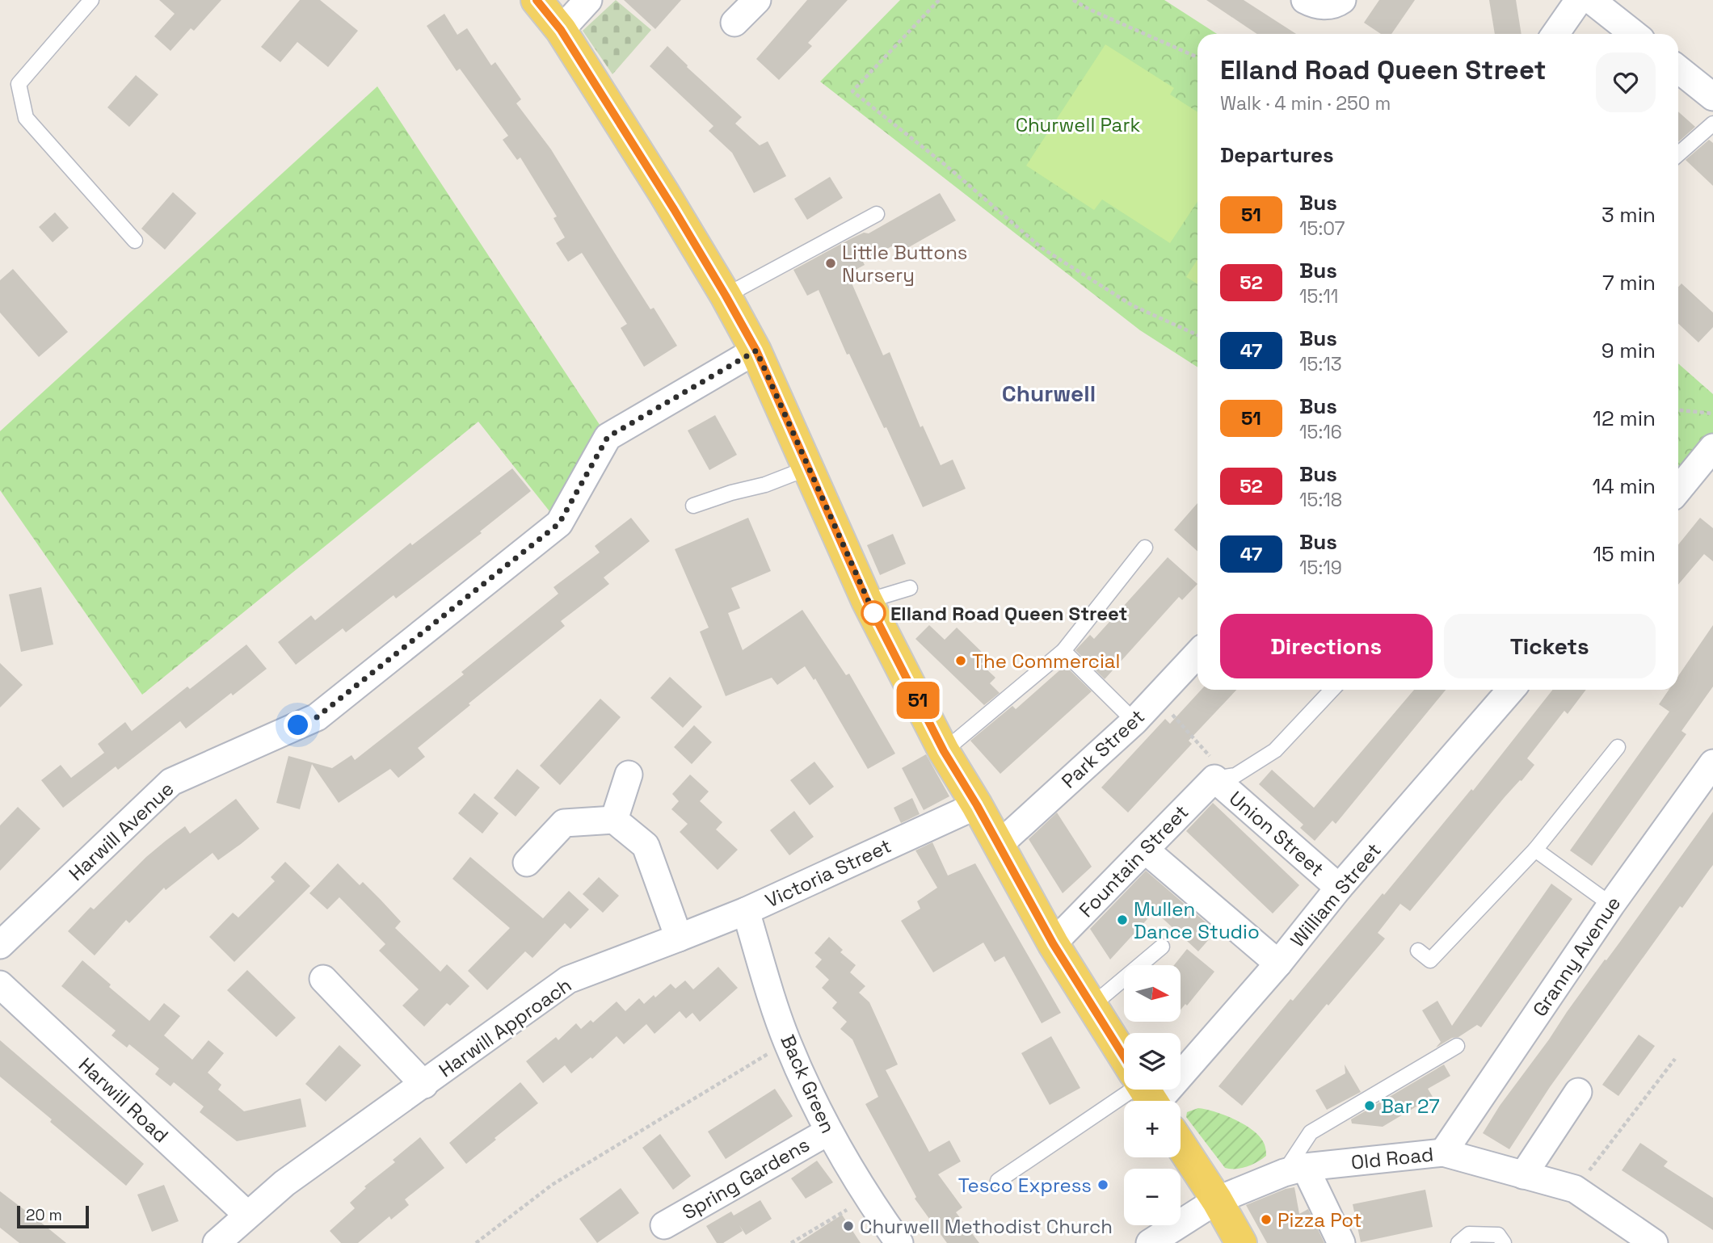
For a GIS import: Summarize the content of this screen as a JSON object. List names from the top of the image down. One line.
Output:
{"streets":{"street":["Park Street","Harwill Avenue","Union Street","Fountain Street","Victoria Street","William Street","Granny Avenue","Harwill Approach","Back Green","Harwill Road","Old Road","Spring Gardens"]},"crossings":[["Union Street","Fountain Street"],["Union Street","William Street"],["Victoria Street","Harwill Approach"],["Victoria Street","Back Green"],["Granny Avenue","Old Road"],["Harwill Approach","Harwill Road"],["Back Green","Spring Gardens"]],"districts":["Churwell"],"parks":["Churwell Park"],"places":["Little Buttons Nursery","Elland Road Queen Street","The Commercial","Mullen Dance Studio","Bar 27","Tesco Express","Pizza Pot","Churwell Methodist Church"],"lines":["bus line 51"],"scale_bar":"20 m","north":"right","page":{"on_map":"51","heading":[["Elland Road Queen Street","Walk · 4 min · 250 m"],"Departures"],"list":[{"mark":"51","name":"Bus","note":"15:07","value":"3 min"},{"mark":"52","name":"Bus","note":"15:11","value":"7 min"},{"mark":"47","name":"Bus","note":"15:13","value":"9 min"},{"mark":"51","name":"Bus","note":"15:16","value":"12 min"},{"mark":"52","name":"Bus","note":"15:18","value":"14 min"},{"mark":"47","name":"Bus","note":"15:19","value":"15 min"}],"buttons":["Directions","Tickets"],"map_buttons":["+","−"],"scale":"20 m"}}
